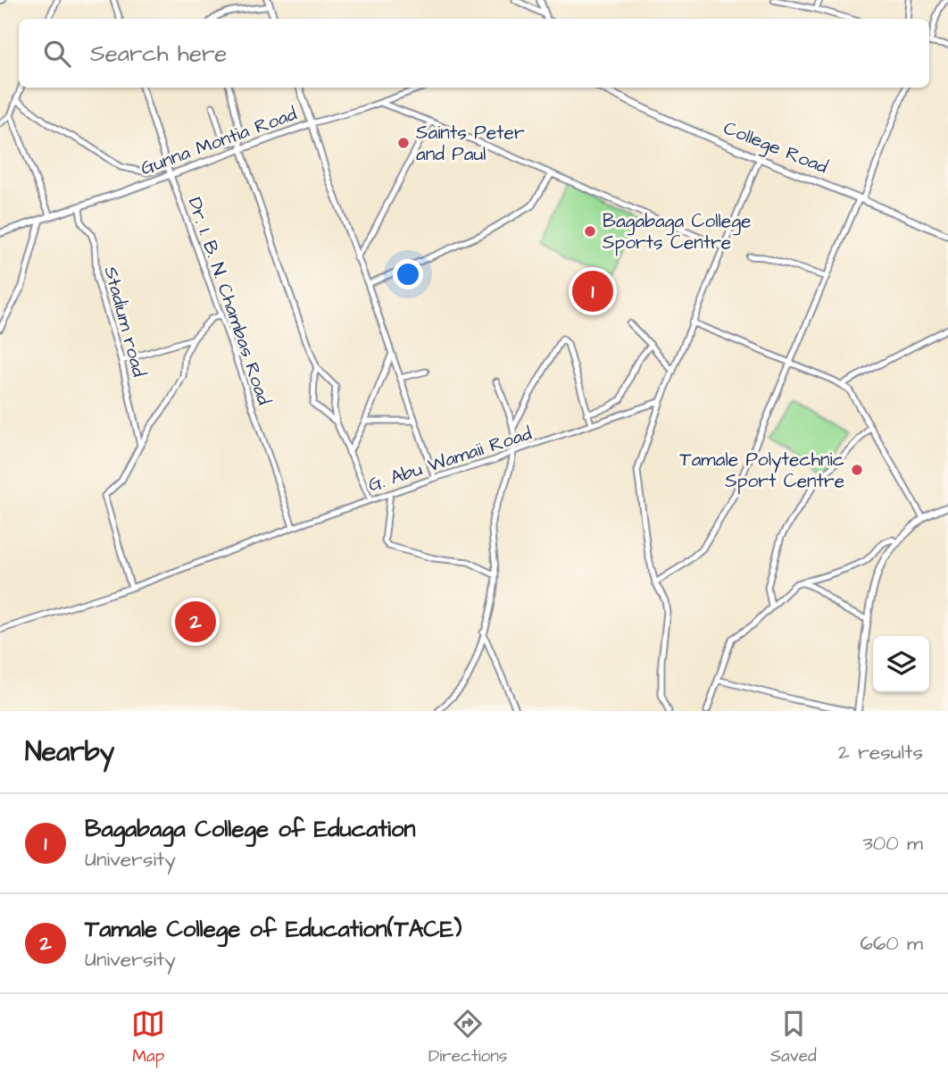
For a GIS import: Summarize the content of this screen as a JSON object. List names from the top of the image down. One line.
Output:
{"streets":{"street":["Gunna Montia Road","College Road","Dr. I. B. N. Chambas Road","Stadium road","G. Abu Wamaii Road"]},"crossings":[["Gunna Montia Road","Dr. I. B. N. Chambas Road"],["Gunna Montia Road","Stadium road"],["Dr. I. B. N. Chambas Road","G. Abu Wamaii Road"]],"places":["Saints Peter and Paul","Bagabaga College Sports Centre","Tamale Polytechnic Sport Centre"],"page":{"search":"Search here","pins":["1","2"],"heading":["Nearby","2 results"],"list":[{"mark":"1","name":"Bagabaga College of Education","note":"University","value":"300 m"},{"mark":"2","name":"Tamale College of Education(TACE)","note":"University","value":"660 m"}],"nav":["Map","Directions","Saved"]}}
